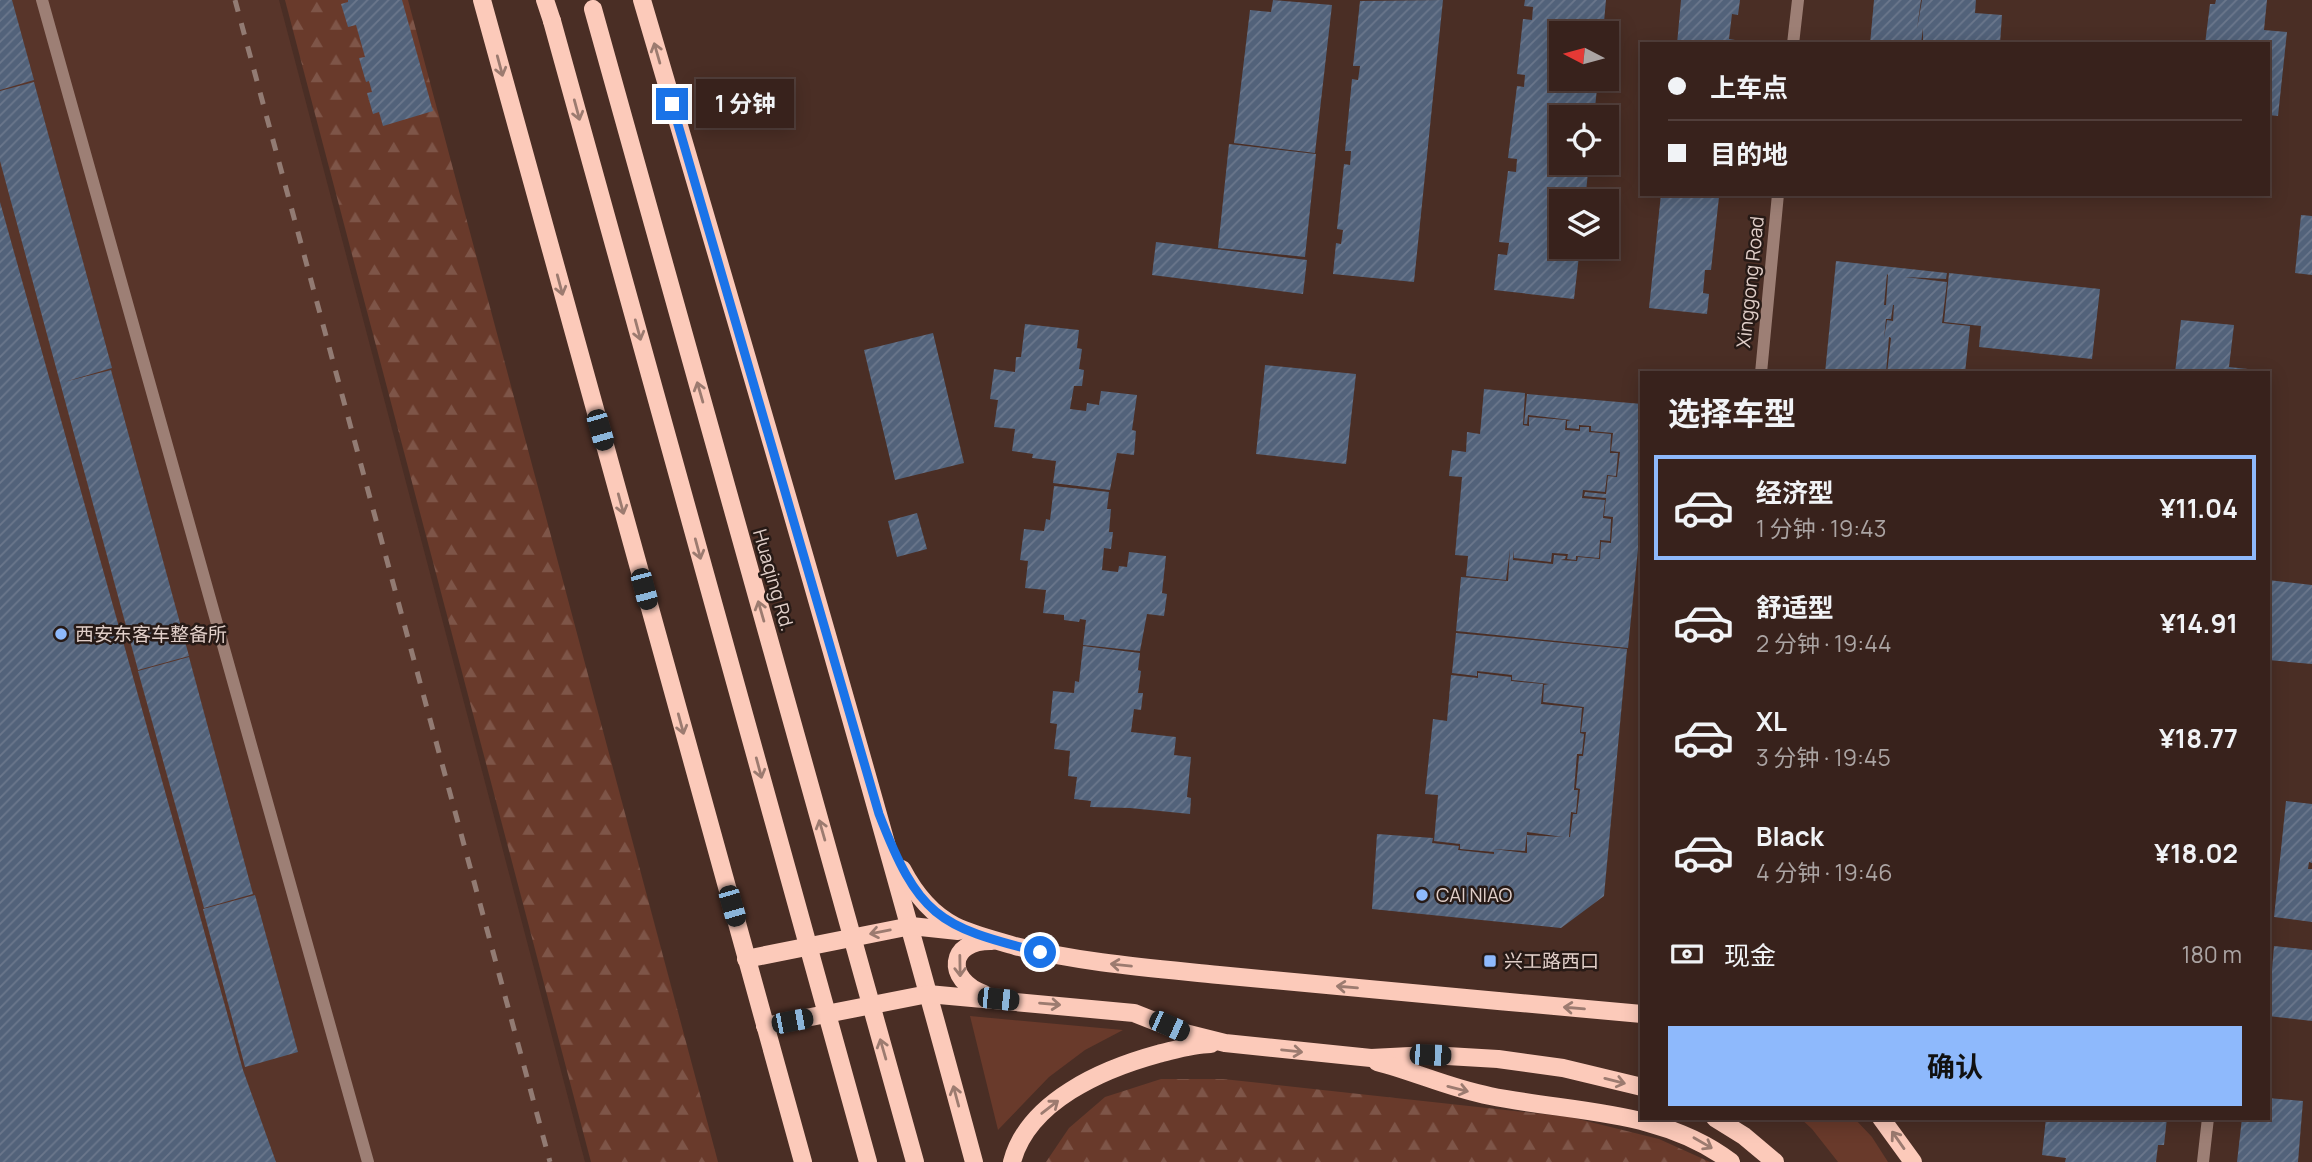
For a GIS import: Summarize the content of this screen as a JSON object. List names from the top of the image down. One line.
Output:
{"streets":{"main road":["Huaqing Rd."],"street":["Xinggong Road"]},"places":{"other":["西安东客车整备所","CAI NIAO"],"transit":["兴工路西口"]},"north":"left","page":{"banner":["上车点","目的地"],"bubble":"1 分钟","heading":"选择车型","list":[{"name":"经济型","note":"1 分钟 · 19:43","value":"¥11.04"},{"name":"舒适型","note":"2 分钟 · 19:44","value":"¥14.91"},{"name":"XL","note":"3 分钟 · 19:45","value":"¥18.77"},{"name":"Black","note":"4 分钟 · 19:46","value":"¥18.02"}],"pay":["现金","180 m"],"buttons":"确认"}}
